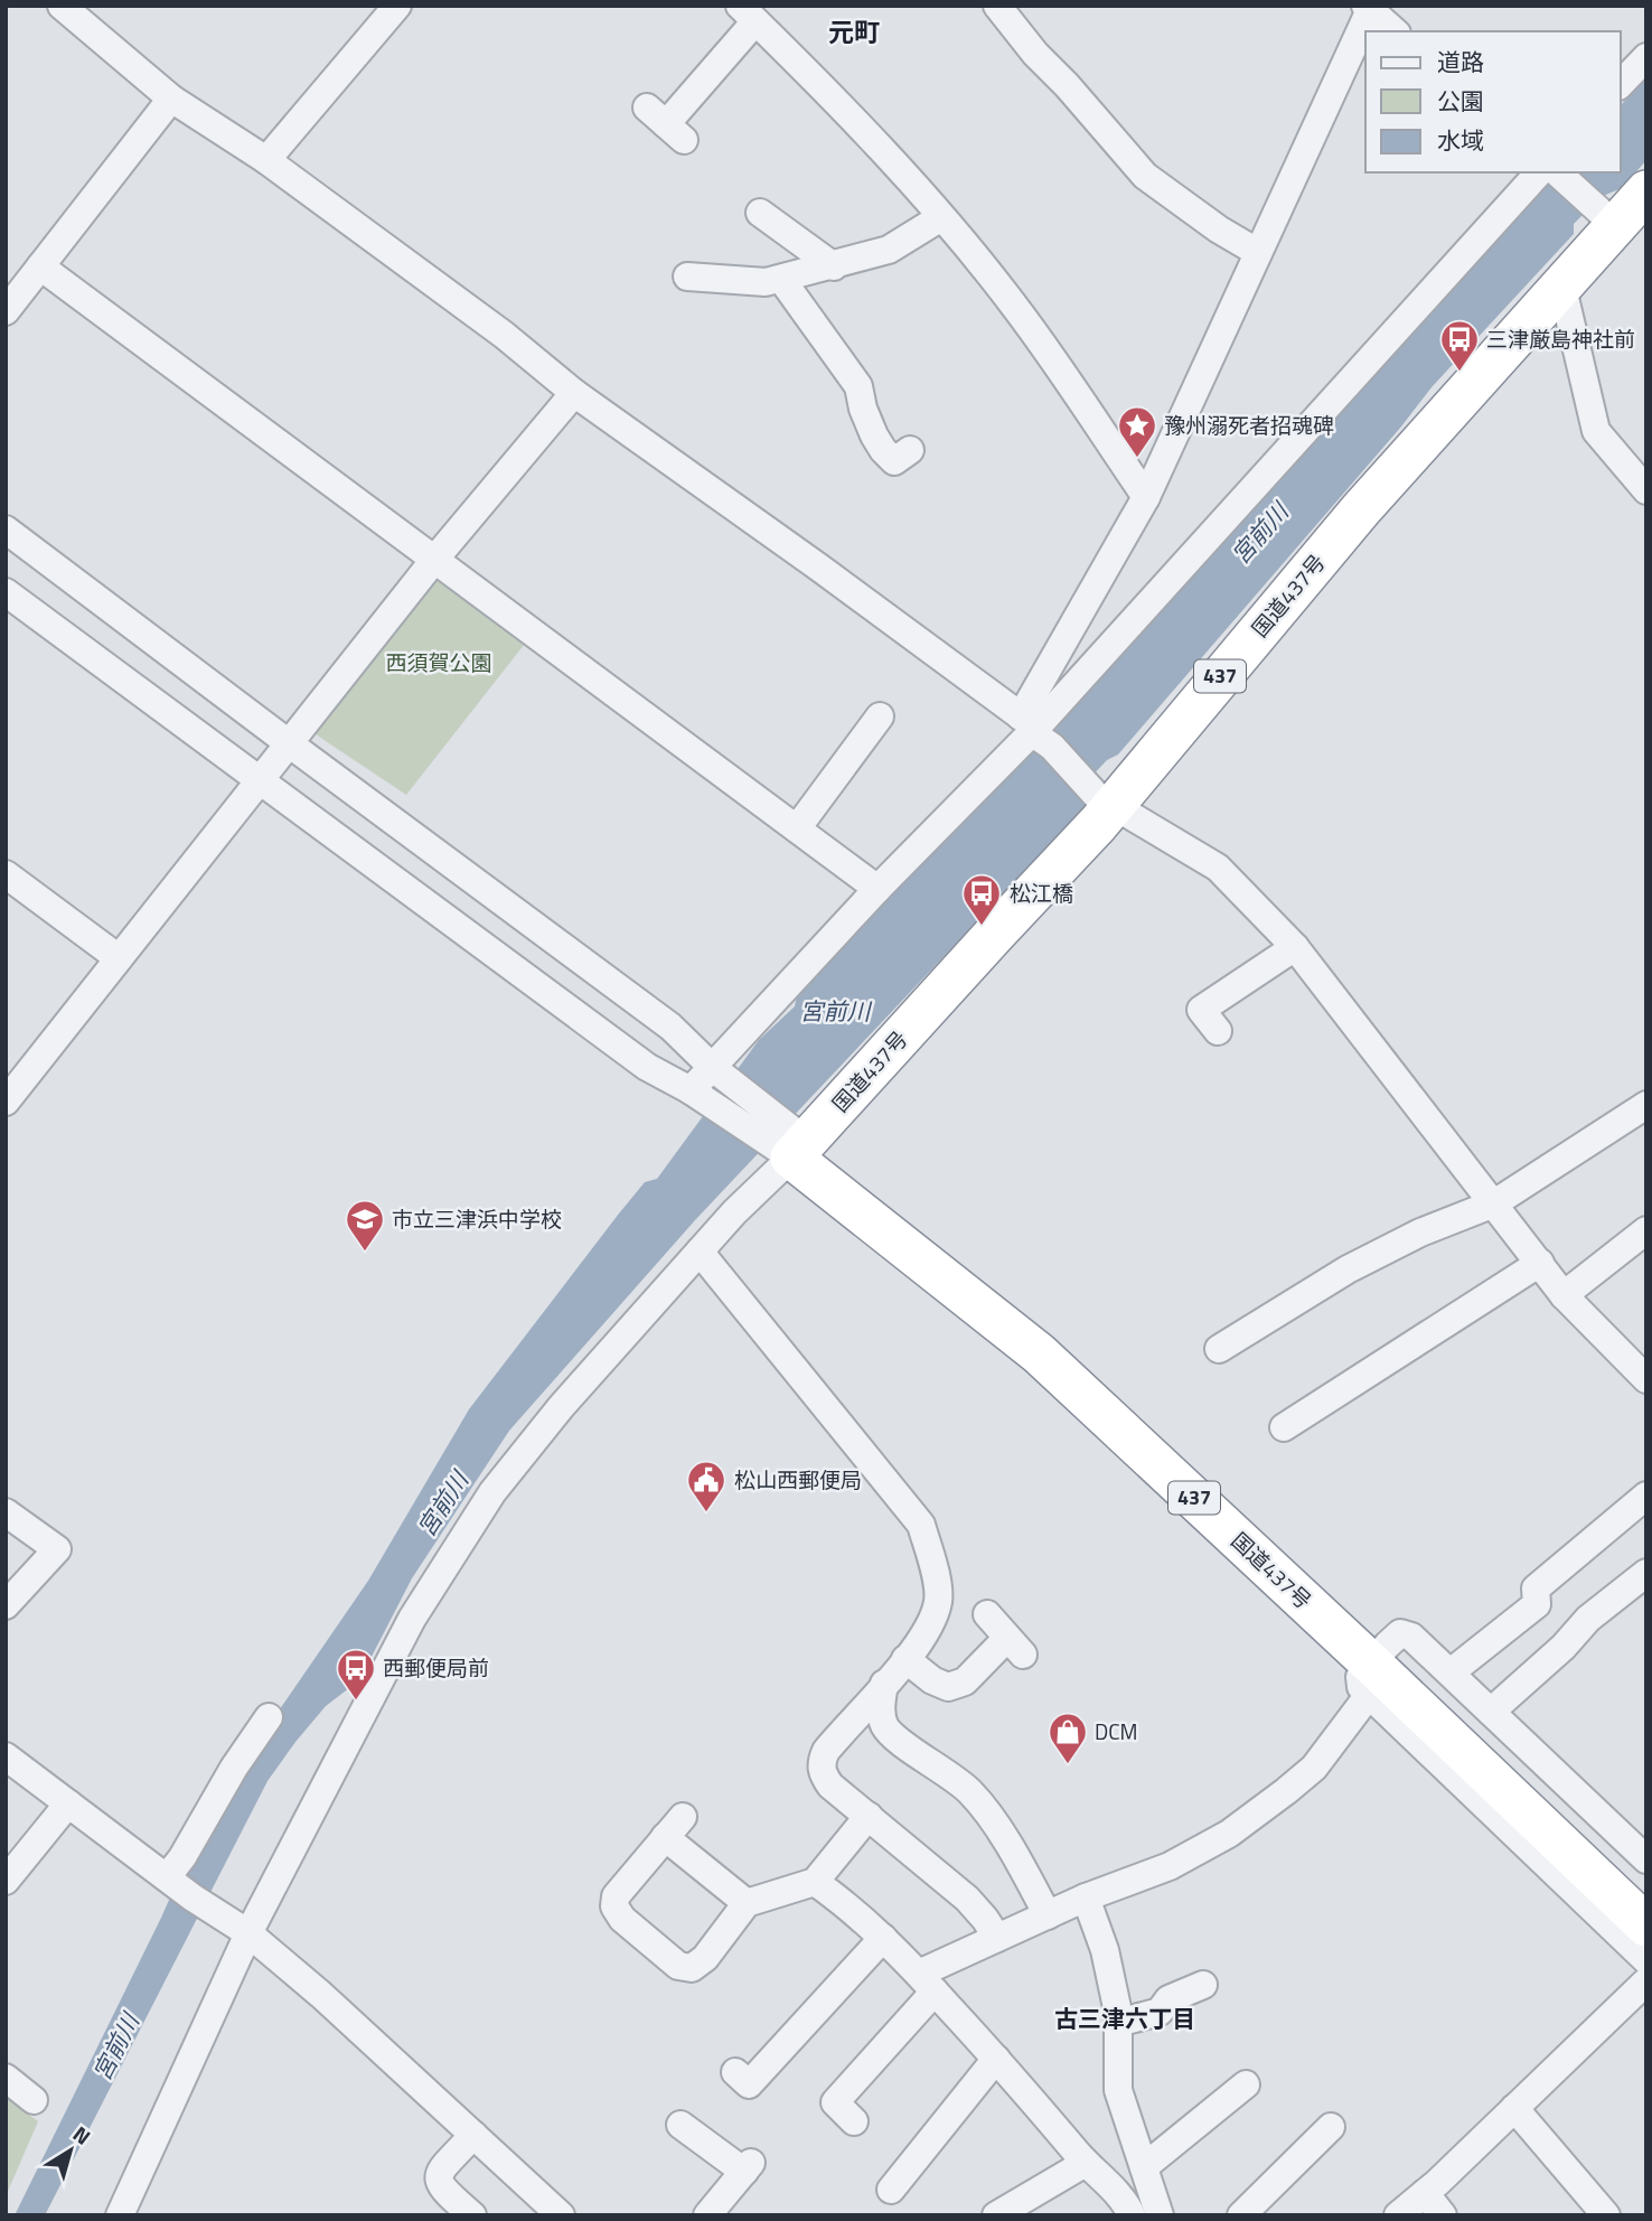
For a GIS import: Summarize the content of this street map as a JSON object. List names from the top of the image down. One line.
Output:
{"streets":{"highway":["国道437号","437"]},"districts":["元町","古三津六丁目"],"water":["宮前川"],"parks":["西須賀公園"],"places":{"bus stop":["三津厳島神社前","松江橋","西郵便局前"],"place":["豫州溺死者招魂碑"],"school or university":["市立三津浜中学校"],"public building":["松山西郵便局"],"shop":["DCM"]},"legend":["道路","公園","水域"],"north":"top right"}
